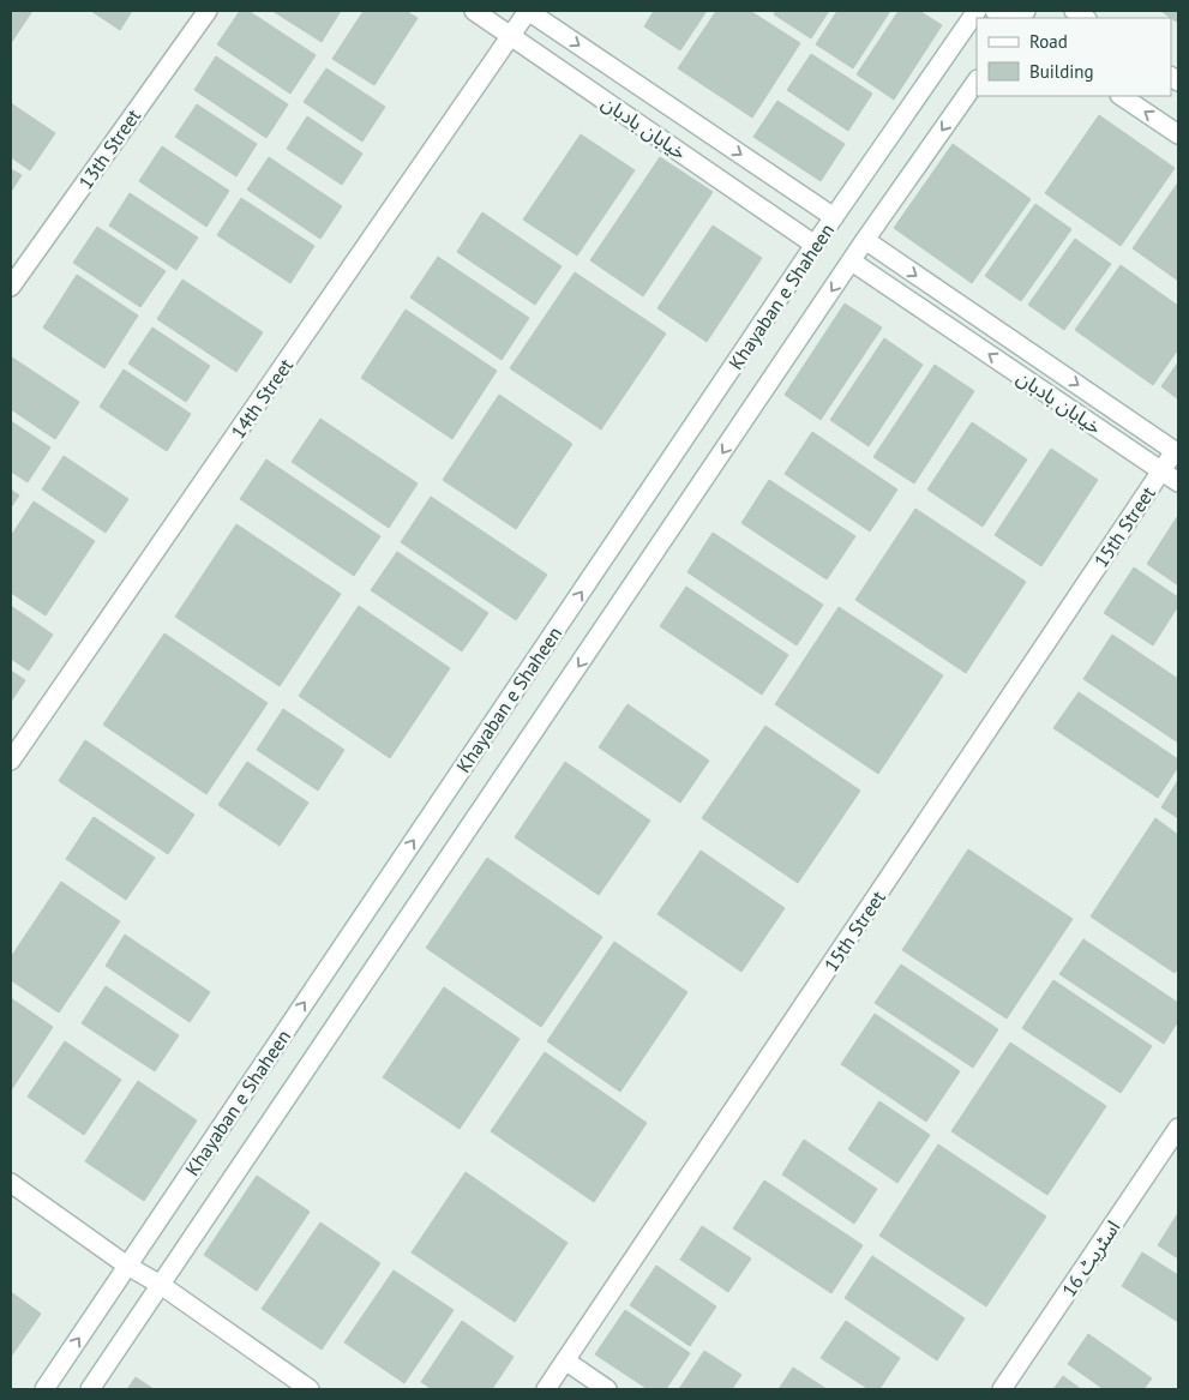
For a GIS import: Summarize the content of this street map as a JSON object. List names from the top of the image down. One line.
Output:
{"streets":{"street":["خیابان بادبان","13th Street","Khayaban e Shaheen","14th Street","15th Street","اسٹریٹ 16"]},"crossings":[["خیابان بادبان","Khayaban e Shaheen"],["خیابان بادبان","14th Street"],["خیابان بادبان","15th Street"]],"legend":["Road","Building"]}
